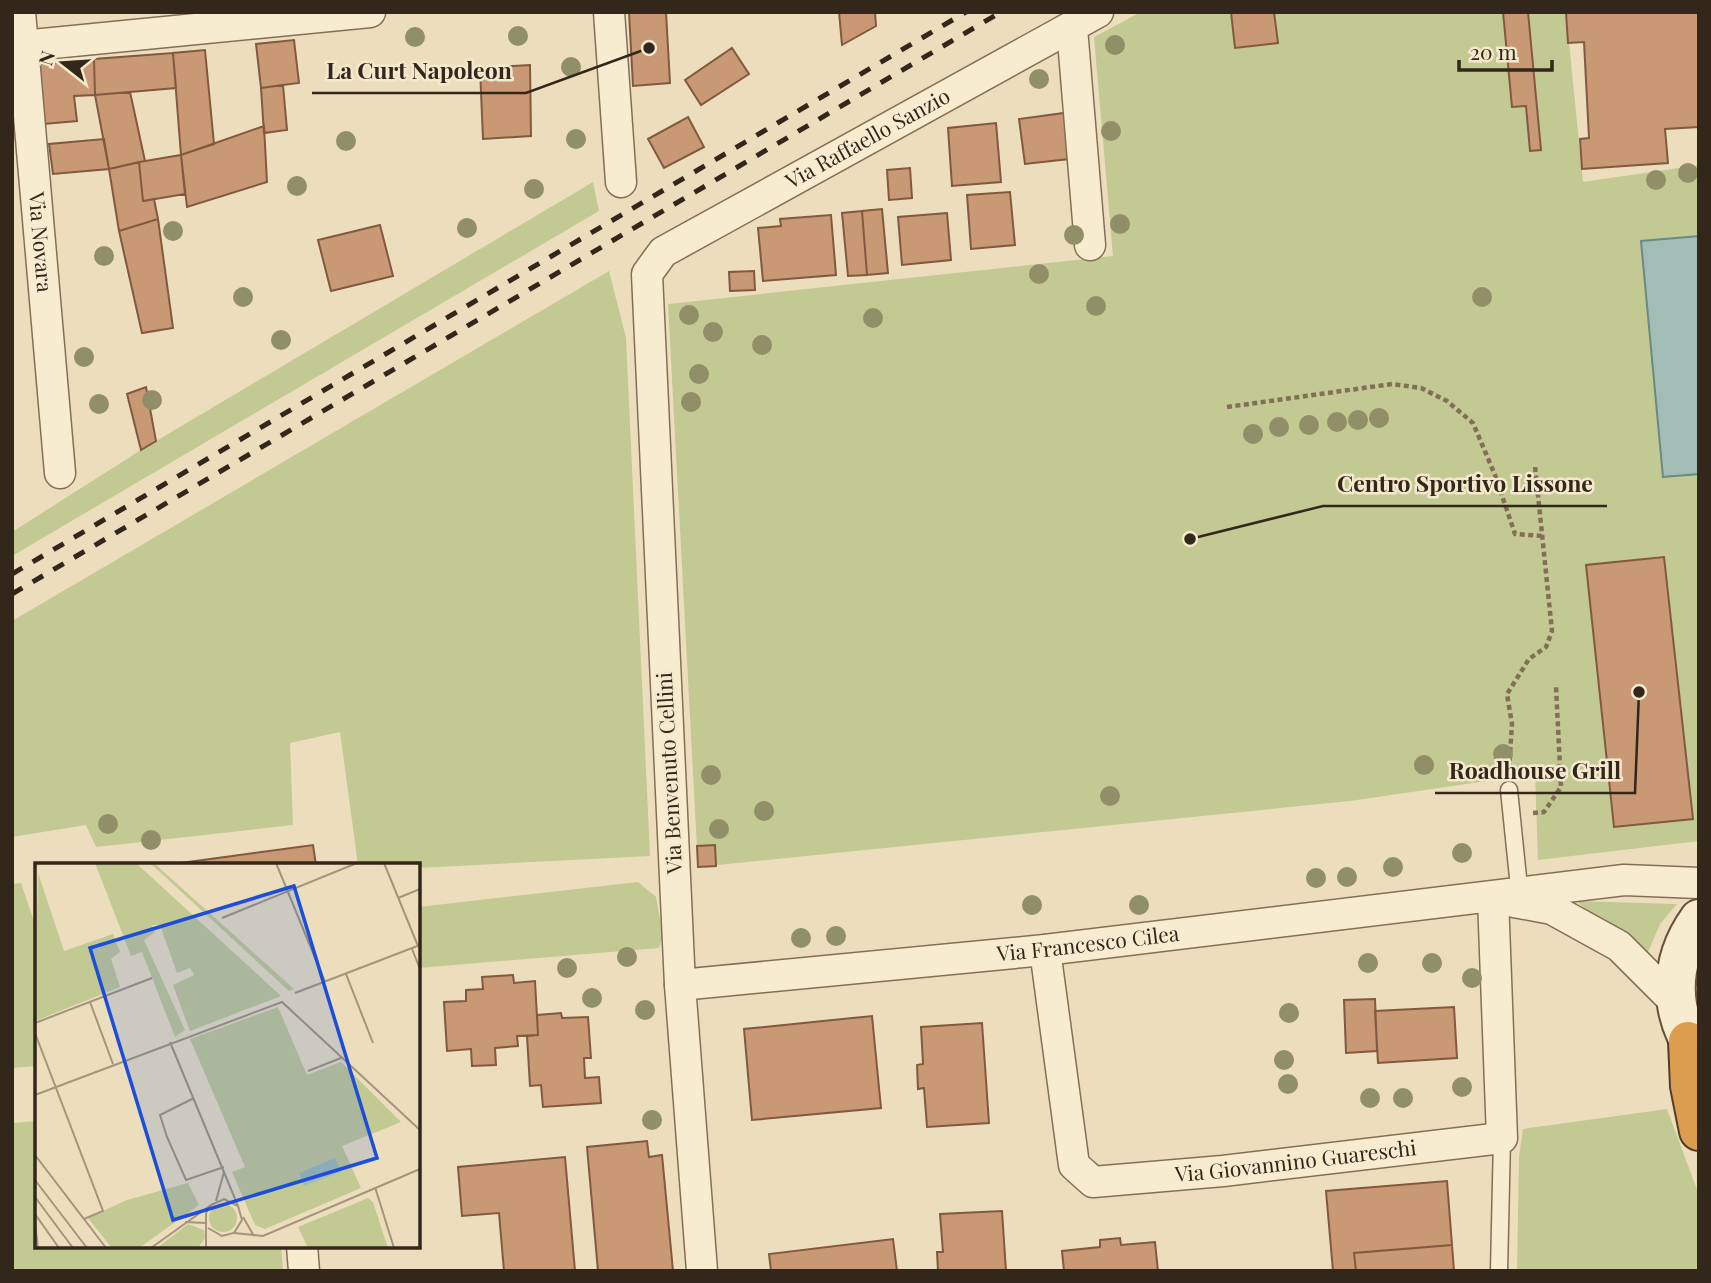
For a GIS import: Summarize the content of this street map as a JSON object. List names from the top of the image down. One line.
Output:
{"streets":{"street":["Via Raffaello Sanzio","Via Novara","Via Benvenuto Cellini","Via Francesco Cilea","Via Giovannino Guareschi"]},"crossings":[["Via Raffaello Sanzio","Via Benvenuto Cellini"],["Via Benvenuto Cellini","Via Francesco Cilea"],["Via Francesco Cilea","Via Giovannino Guareschi"]],"places":["La Curt Napoleon","Centro Sportivo Lissone","Roadhouse Grill"],"scale_bar":"20 m","north":"left"}
